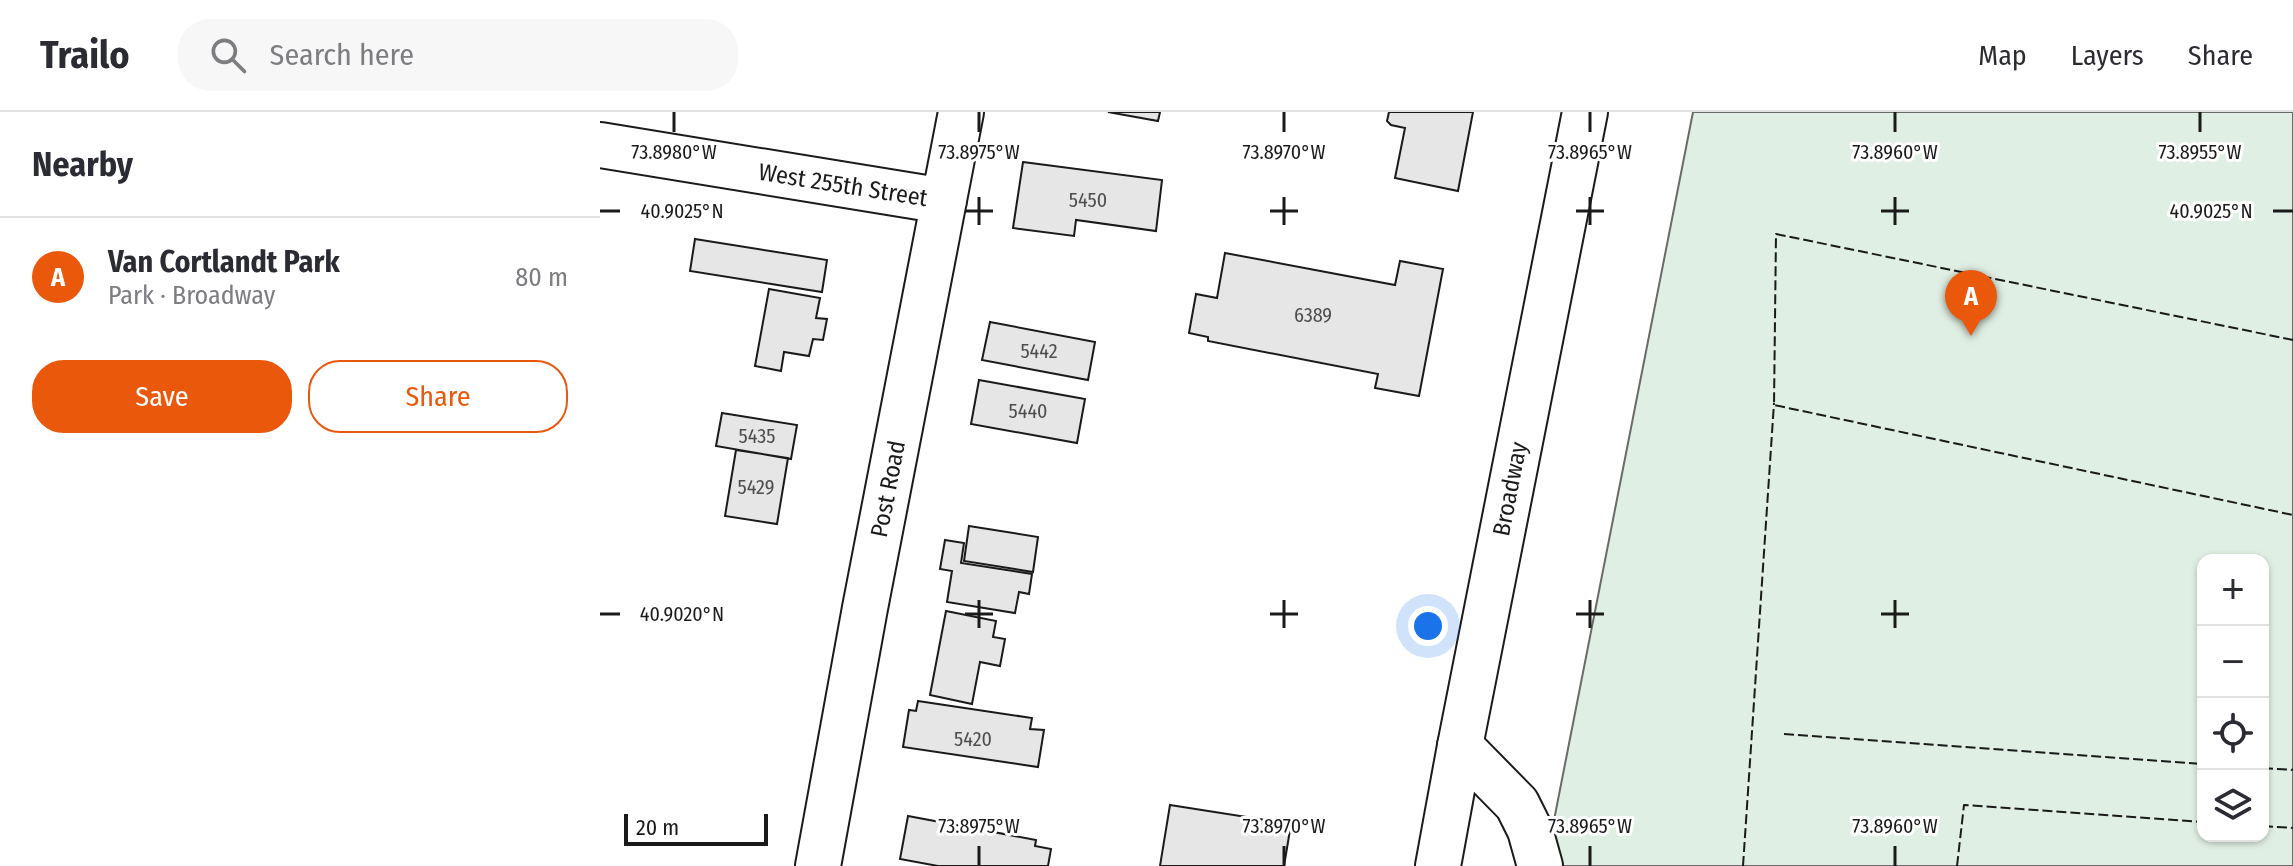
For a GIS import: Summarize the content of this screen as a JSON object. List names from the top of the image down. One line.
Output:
{"streets":{"main road":["West 255th Street","Post Road","Broadway"]},"crossings":[["West 255th Street","Post Road"]],"house_numbers":["5450","6389","5442","5440","5435","5429","5420"],"scale_bar":"20 m","page":{"header":"Trailo","search":"Search here","nav":["Map","Layers","Share"],"heading":"Nearby","list":[{"mark":"A","name":"Van Cortlandt Park","note":"Park · Broadway","value":"80 m"}],"pins":"A","buttons":["Save","Share"],"map_buttons":["+","−"],"scale":"20 m"},"coordinates":["73.8980°W","73.8975°W","73.8970°W","73.8965°W","73.8960°W","73.8955°W","40.9025°N","40.9020°N"]}
